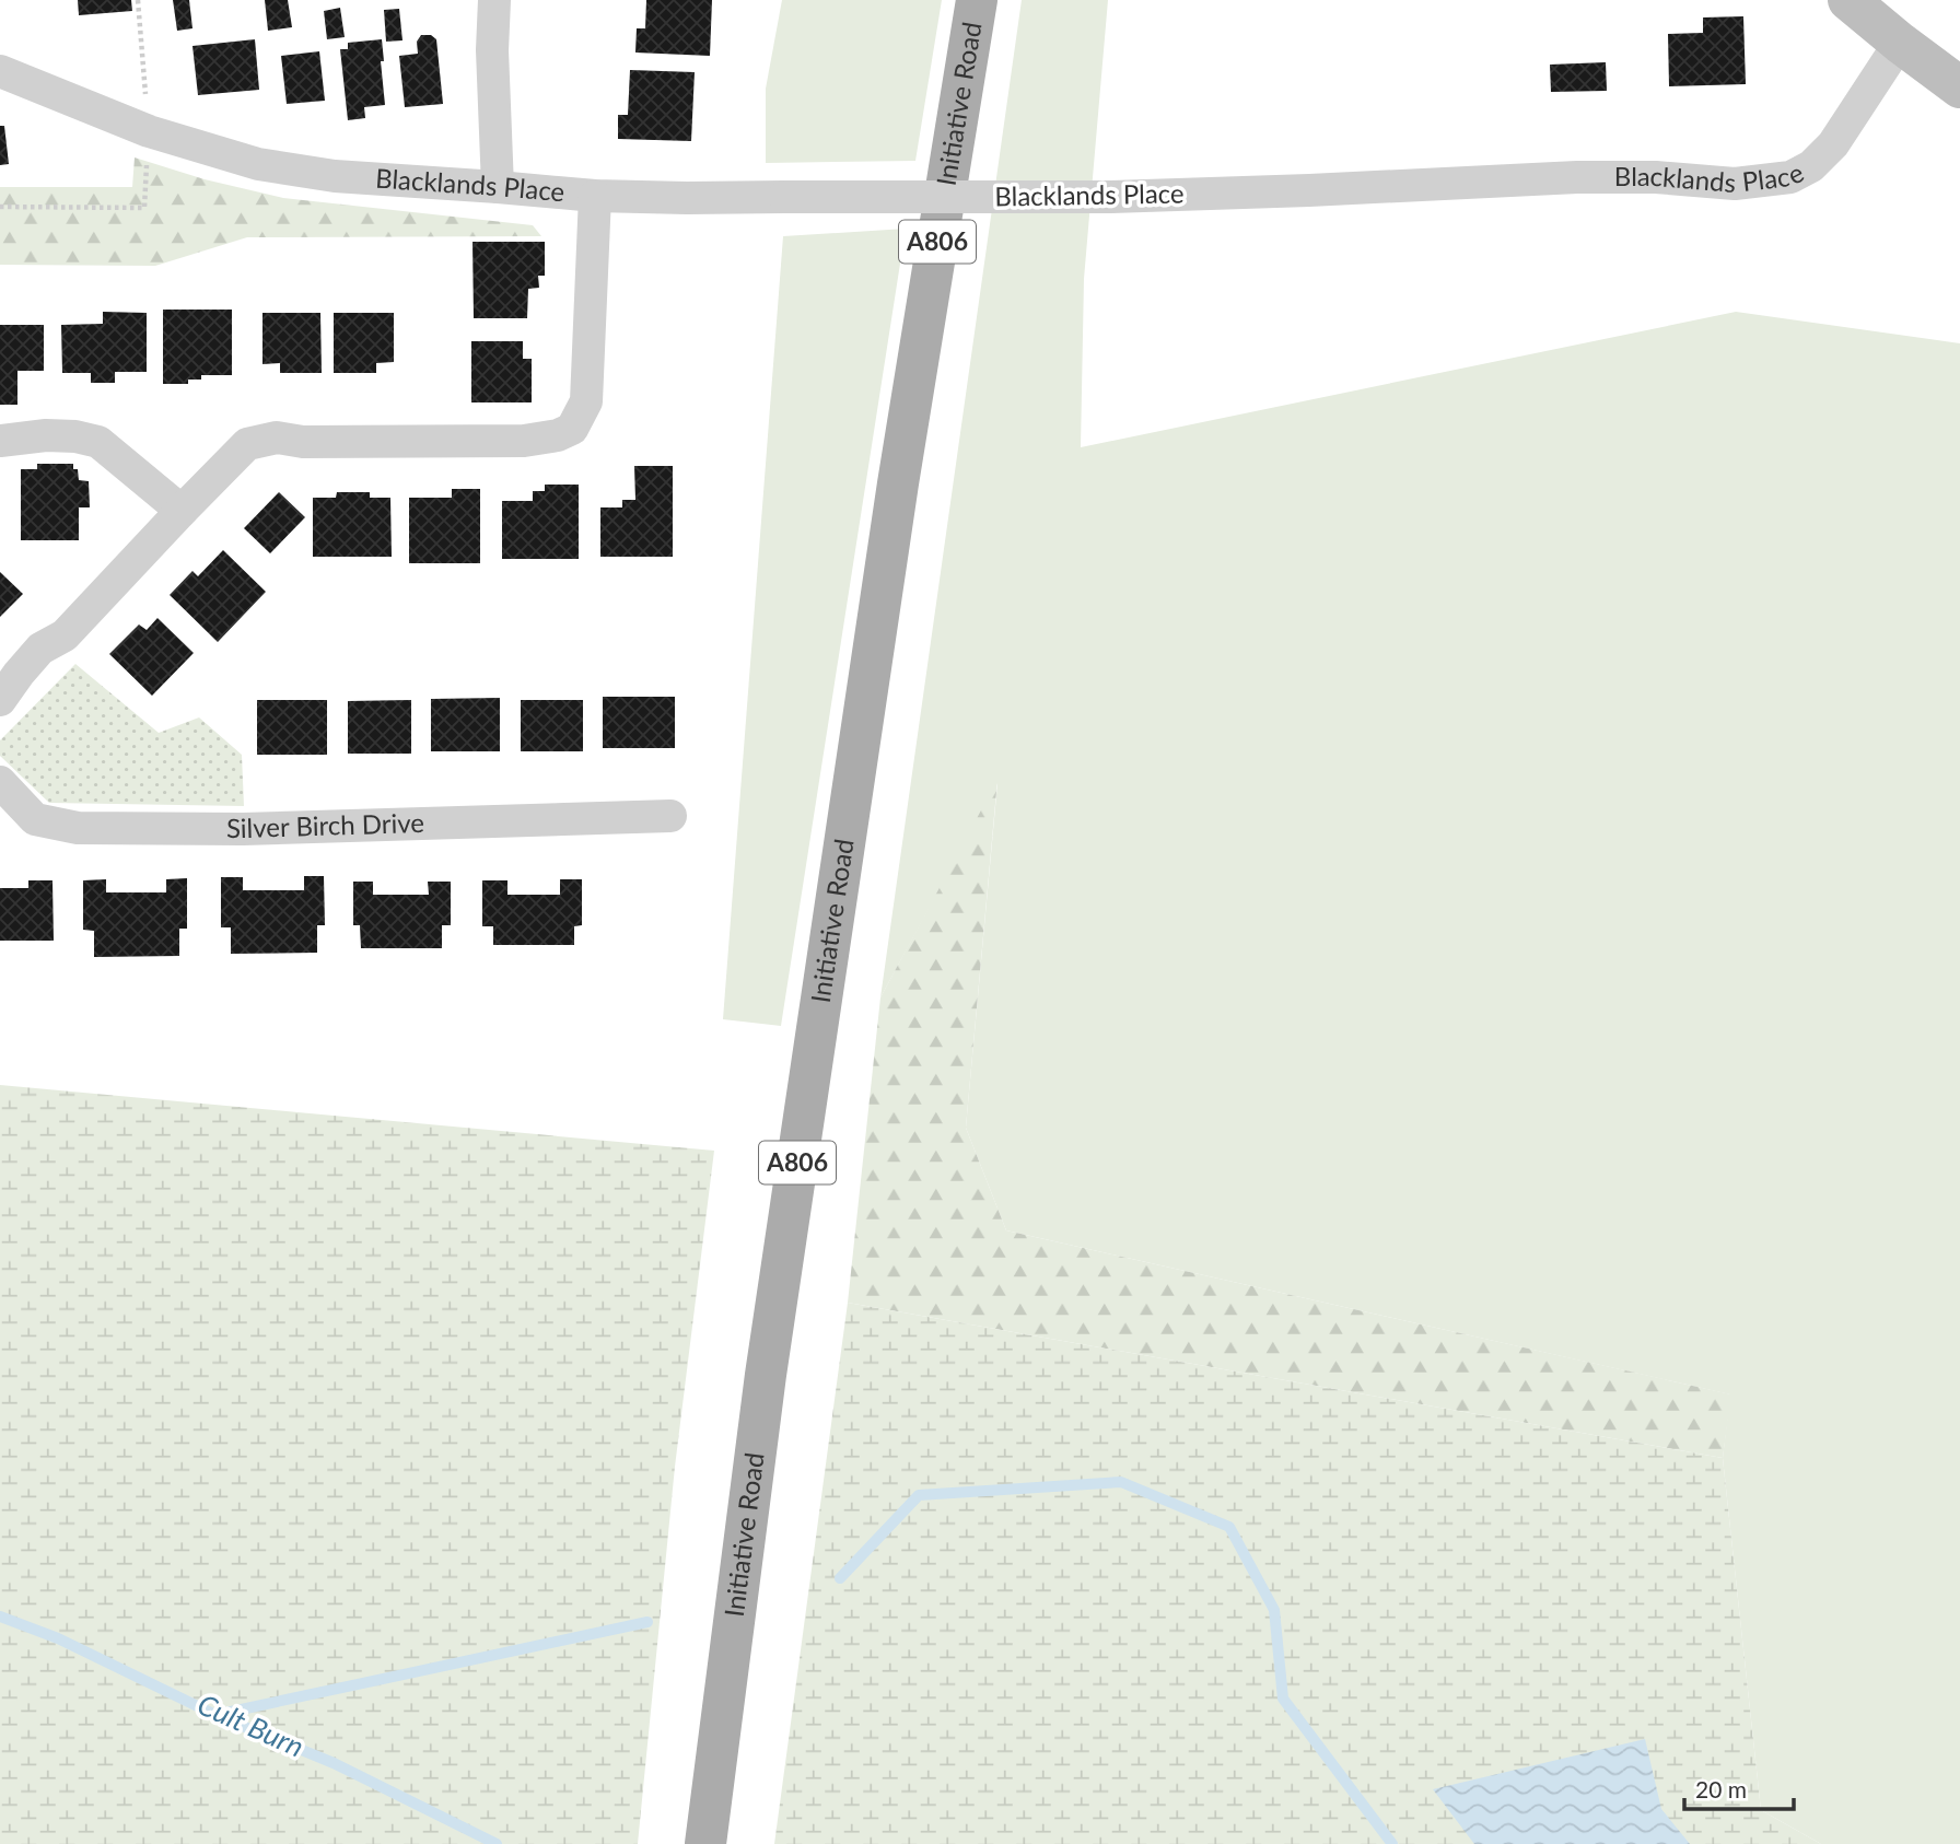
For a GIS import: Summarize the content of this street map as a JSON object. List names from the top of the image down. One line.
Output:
{"streets":{"main road":["Initiative Road","A806"],"street":["Blacklands Place","Silver Birch Drive"]},"water":["Cult Burn"],"scale_bar":"20 m"}
